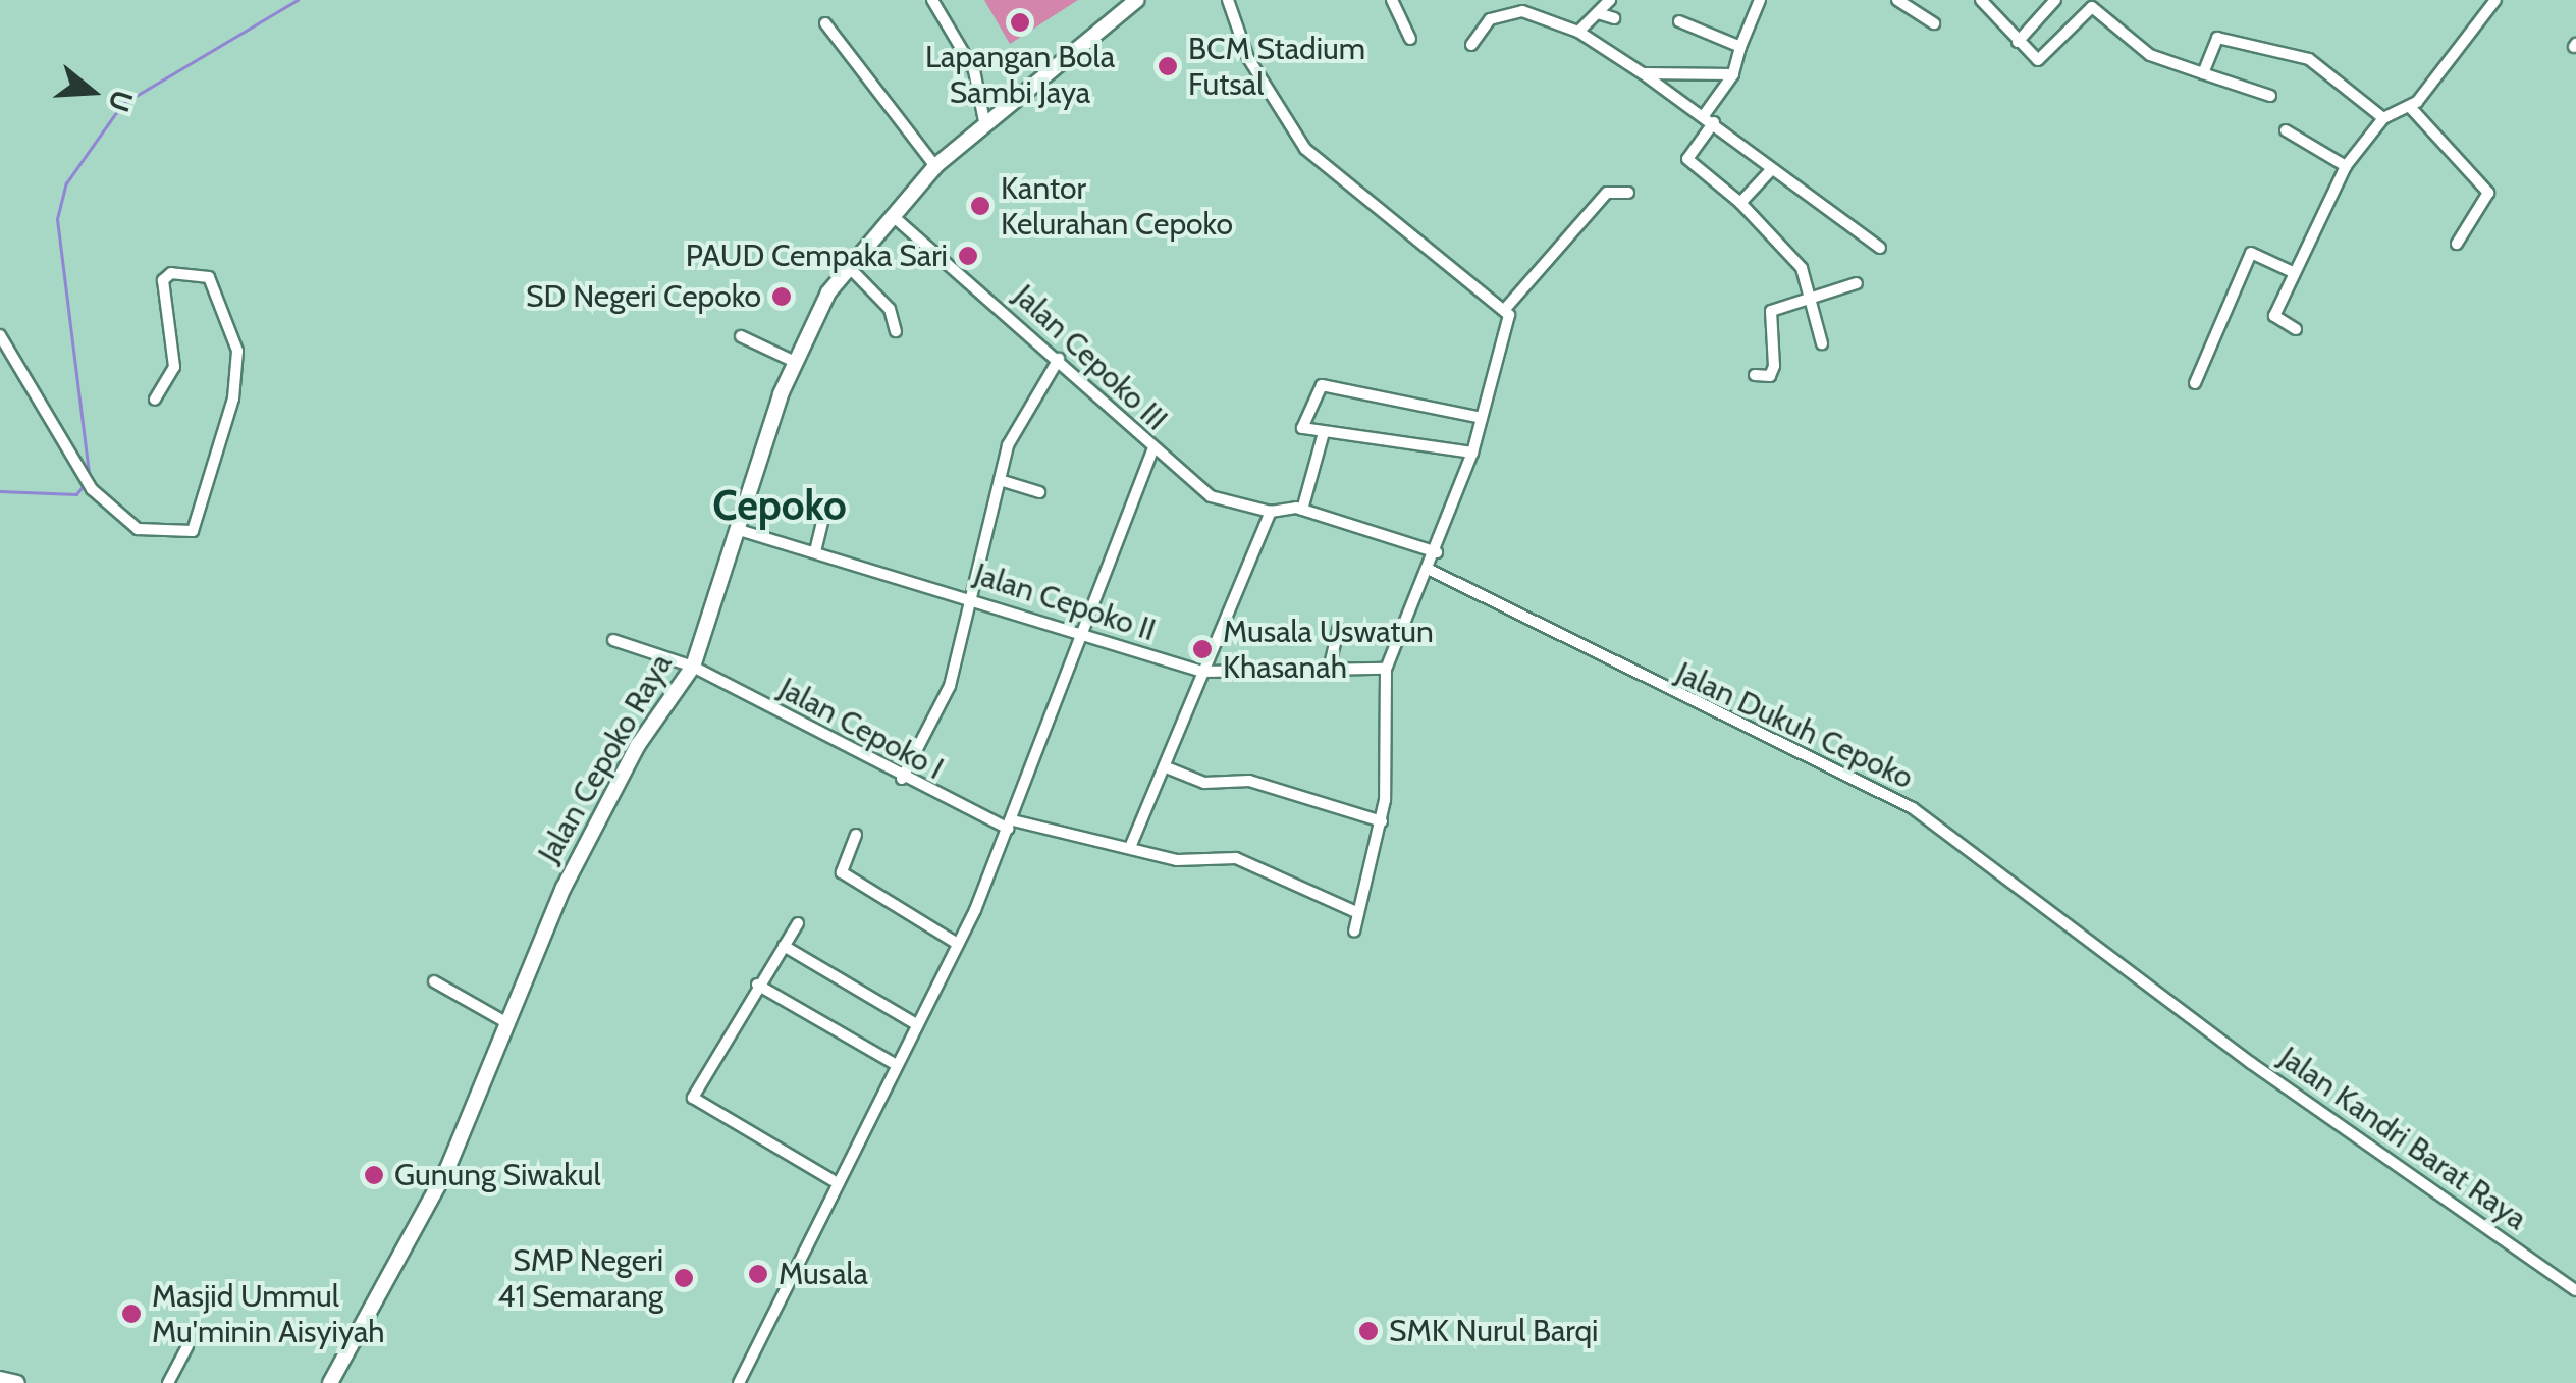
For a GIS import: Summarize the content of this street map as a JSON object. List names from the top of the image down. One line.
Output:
{"streets":{"main road":["Jalan Cepoko Raya"],"street":["Jalan Cepoko III","Jalan Cepoko II","Jalan Dukuh Cepoko","Jalan Cepoko I","Jalan Kandri Barat Raya"]},"crossings":[["Jalan Cepoko III","Jalan Cepoko Raya"],["Jalan Cepoko II","Jalan Cepoko Raya"],["Jalan Dukuh Cepoko","Jalan Kandri Barat Raya"],["Jalan Cepoko I","Jalan Cepoko Raya"]],"districts":["Cepoko"],"places":["Lapangan Bola Sambi Jaya","BCM Stadium Futsal","Kantor Kelurahan Cepoko","PAUD Cempaka Sari","SD Negeri Cepoko","Musala Uswatun Khasanah","Gunung Siwakul","Musala","SMP Negeri 41 Semarang","Masjid Ummul Mu'minin Aisyiyah","SMK Nurul Barqi"],"north":"right"}
